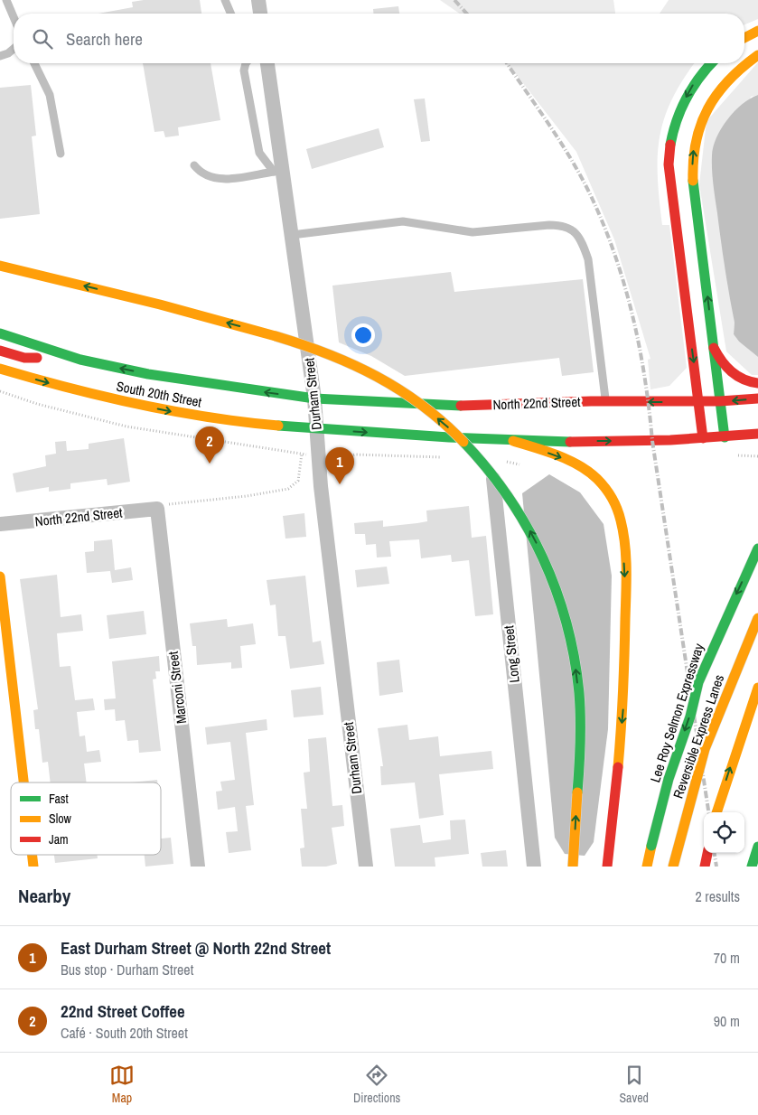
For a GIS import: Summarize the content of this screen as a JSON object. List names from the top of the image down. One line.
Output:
{"streets":{"main road":["South 20th Street","North 22nd Street","Lee Roy Selmon Expressway","Reversible Express Lanes"],"street":["Durham Street","Long Street","Marconi Street"]},"crossings":[["South 20th Street","Durham Street"],["South 20th Street","North 22nd Street"],["Durham Street","North 22nd Street"],["North 22nd Street","Marconi Street"]],"legend":["Fast","Slow","Jam"],"page":{"search":"Search here","pins":["2","1"],"heading":["Nearby","2 results"],"list":[{"mark":"1","name":"East Durham Street @ North 22nd Street","note":"Bus stop · Durham Street","value":"70 m"},{"mark":"2","name":"22nd Street Coffee","note":"Café · South 20th Street","value":"90 m"}],"nav":["Map","Directions","Saved"]}}
